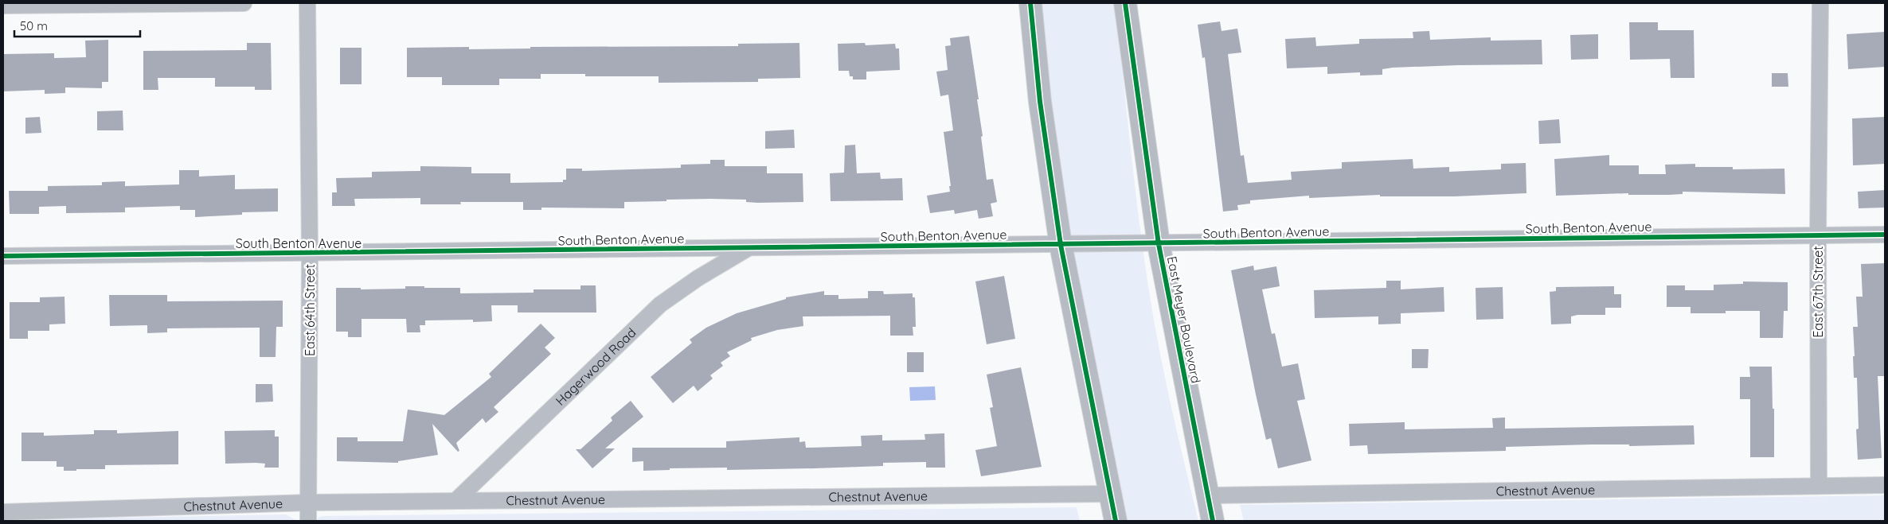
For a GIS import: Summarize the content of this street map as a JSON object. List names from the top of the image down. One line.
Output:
{"streets":{"main road":["East Meyer Boulevard"],"street":["South Benton Avenue","East 67th Street","East 64th Street","Hagerwood Road","Chestnut Avenue"]},"crossings":[["South Benton Avenue","East 67th Street"],["South Benton Avenue","East 64th Street"],["South Benton Avenue","East Meyer Boulevard"],["South Benton Avenue","Hagerwood Road"],["East 67th Street","Chestnut Avenue"],["East 64th Street","Chestnut Avenue"],["East Meyer Boulevard","Chestnut Avenue"],["Hagerwood Road","Chestnut Avenue"]],"scale_bar":"50 m"}
